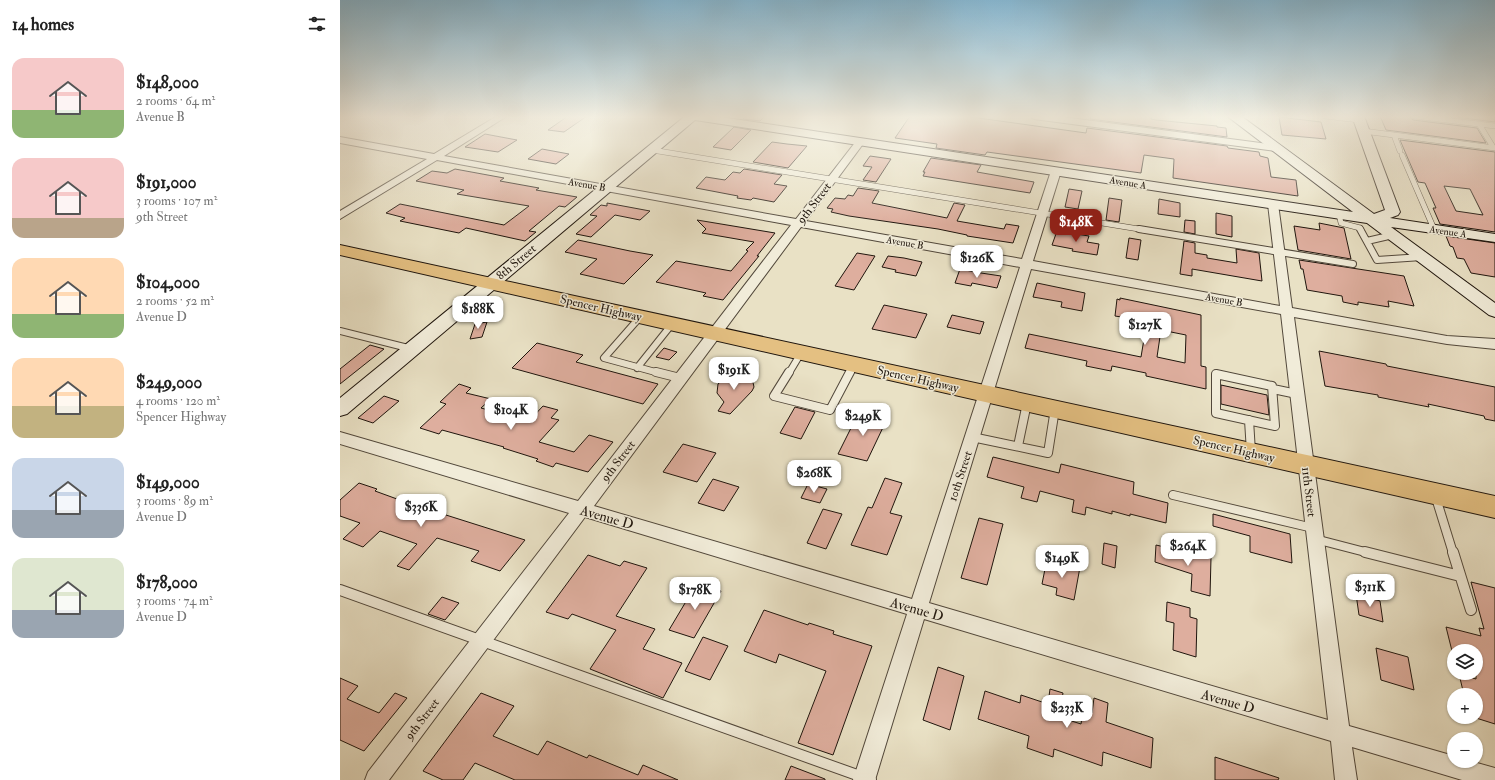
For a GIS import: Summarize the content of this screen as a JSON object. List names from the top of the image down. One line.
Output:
{"streets":{"main road":["Spencer Highway"],"street":["Avenue A","Avenue B","9th Street","8th Street","10th Street","11th Street","Avenue D"]},"crossings":[["Avenue A","10th Street"],["Avenue A","11th Street"],["Avenue B","9th Street"],["Avenue B","8th Street"],["Avenue B","10th Street"],["Avenue B","11th Street"],["9th Street","Spencer Highway"],["9th Street","Avenue D"],["8th Street","Spencer Highway"],["Spencer Highway","10th Street"],["Spencer Highway","11th Street"],["10th Street","Avenue D"],["11th Street","Avenue D"]],"page":{"heading":"14 homes","list":[{"name":"$148,000","note":"2 rooms · 64 m² · Avenue B"},{"name":"$191,000","note":"3 rooms · 107 m² · 9th Street"},{"name":"$104,000","note":"2 rooms · 52 m² · Avenue D"},{"name":"$249,000","note":"4 rooms · 120 m² · Spencer Highway"},{"name":"$149,000","note":"3 rooms · 89 m² · Avenue D"},{"name":"$178,000","note":"3 rooms · 74 m² · Avenue D"}],"price":["$148K","$126K","$188K","$127K","$191K","$104K","$249K","$268K","$336K","$264K","$149K","$311K","$178K","$233K"],"map_buttons":["+","−"]}}
